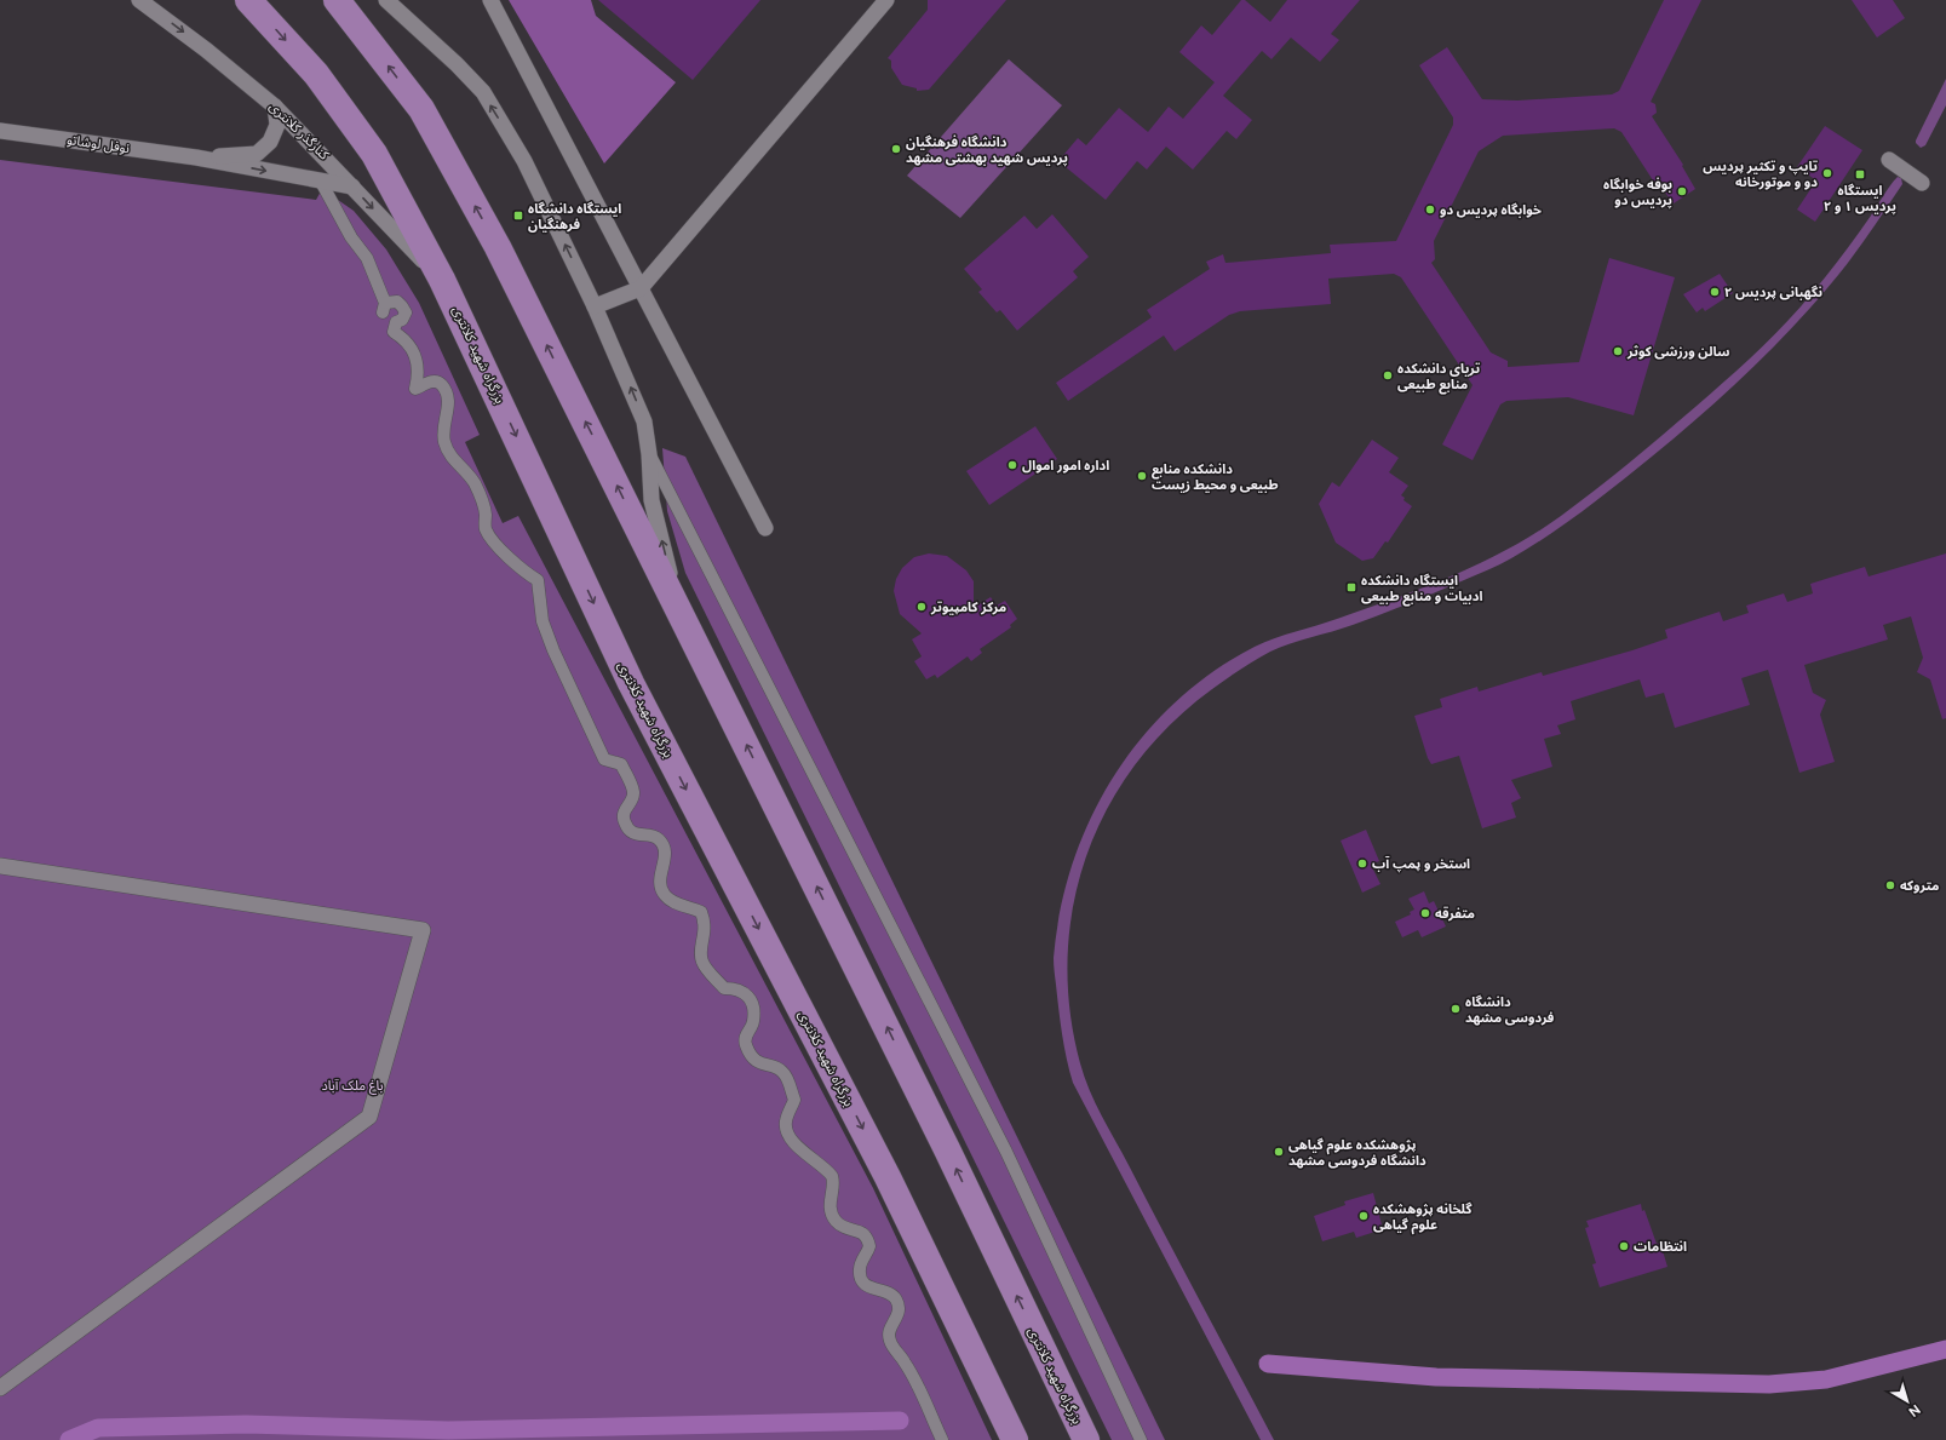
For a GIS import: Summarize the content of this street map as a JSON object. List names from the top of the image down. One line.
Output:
{"streets":{"highway":["بزرگراه شهید کلانتری"],"street":["کنارگذر کلانتری","نوفل لوشاتو"]},"crossings":[["کنارگذر کلانتری","نوفل لوشاتو"],["کنارگذر کلانتری","بزرگراه شهید کلانتری"]],"one_way":["کنارگذر کلانتری"],"parks":["باغ ملک آباد"],"places":{"other":["دانشگاه فرهنگیان پردیس شهید بهشتی مشهد","تایپ و تکثیر پردیس دو و موتورخانه","بوفه خوابگاه پردیس دو","خوابگاه پردیس دو","نگهبانی پردیس ۲","سالن ورزشی کوثر","تریای دانشکده منابع طبیعی","اداره امور اموال","دانشکده منابع طبیعی و محیط زیست","مرکز کامپیوتر","استخر و پمپ آب","متروکه","متفرقه","دانشگاه فردوسی مشهد","پژوهشکده علوم گیاهی دانشگاه فردوسی مشهد","گلخانه پژوهشکده علوم گیاهی","انتظامات"],"transit":["ایستگاه پردیس ۱ و ۲","ایستگاه دانشگاه فرهنگیان","ایستگاه دانشکده ادبیات و منابع طبیعی"]},"north":"bottom right"}
